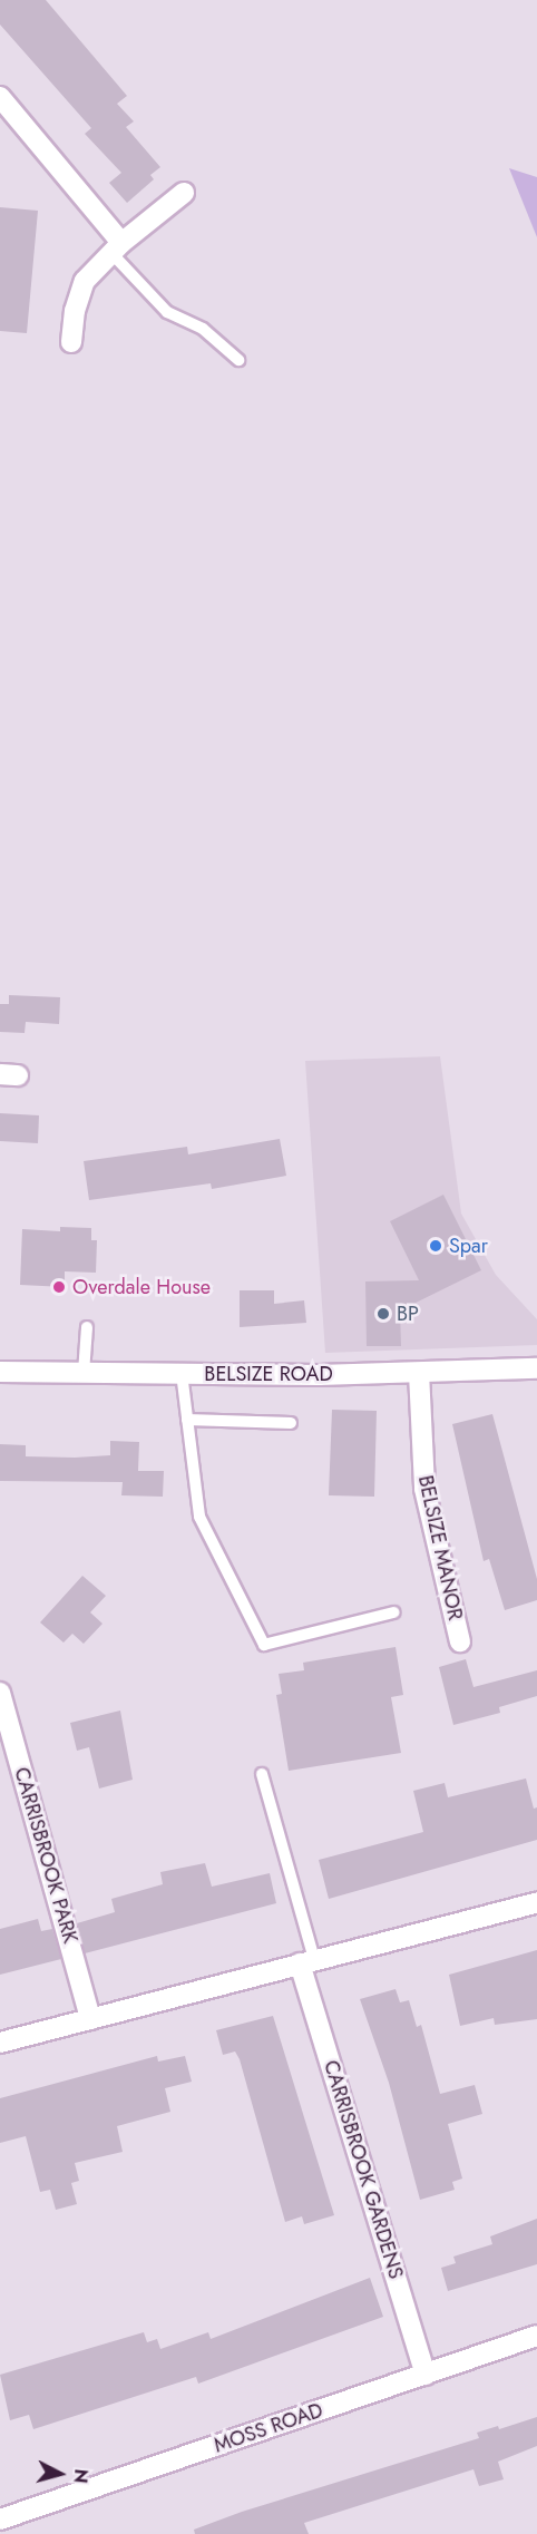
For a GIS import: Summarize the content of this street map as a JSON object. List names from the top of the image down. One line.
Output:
{"streets":{"street":["BELSIZE ROAD","BELSIZE MANOR","CARRISBROOK PARK","CARRISBROOK GARDENS","MOSS ROAD"]},"crossings":[["BELSIZE ROAD","BELSIZE MANOR"],["CARRISBROOK GARDENS","MOSS ROAD"]],"places":["Spar","Overdale House","BP"],"north":"right"}
